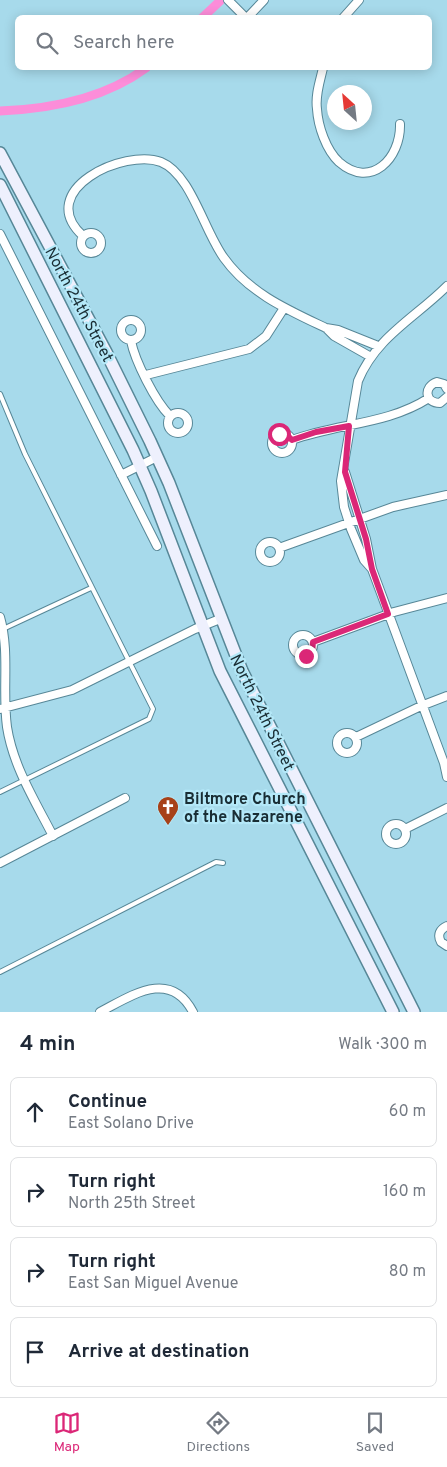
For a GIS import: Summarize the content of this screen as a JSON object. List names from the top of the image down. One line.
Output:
{"streets":{"main road":["North 24th Street"]},"places":{"church":["Biltmore Church of the Nazarene"]},"north":"top left","page":{"search":"Search here","heading":["4 min","Walk · 300 m"],"list":[["Continue","East Solano Drive","60 m"],["Turn right","North 25th Street","160 m"],["Turn right","East San Miguel Avenue","80 m"],"Arrive at destination"],"nav":["Map","Directions","Saved"]}}
